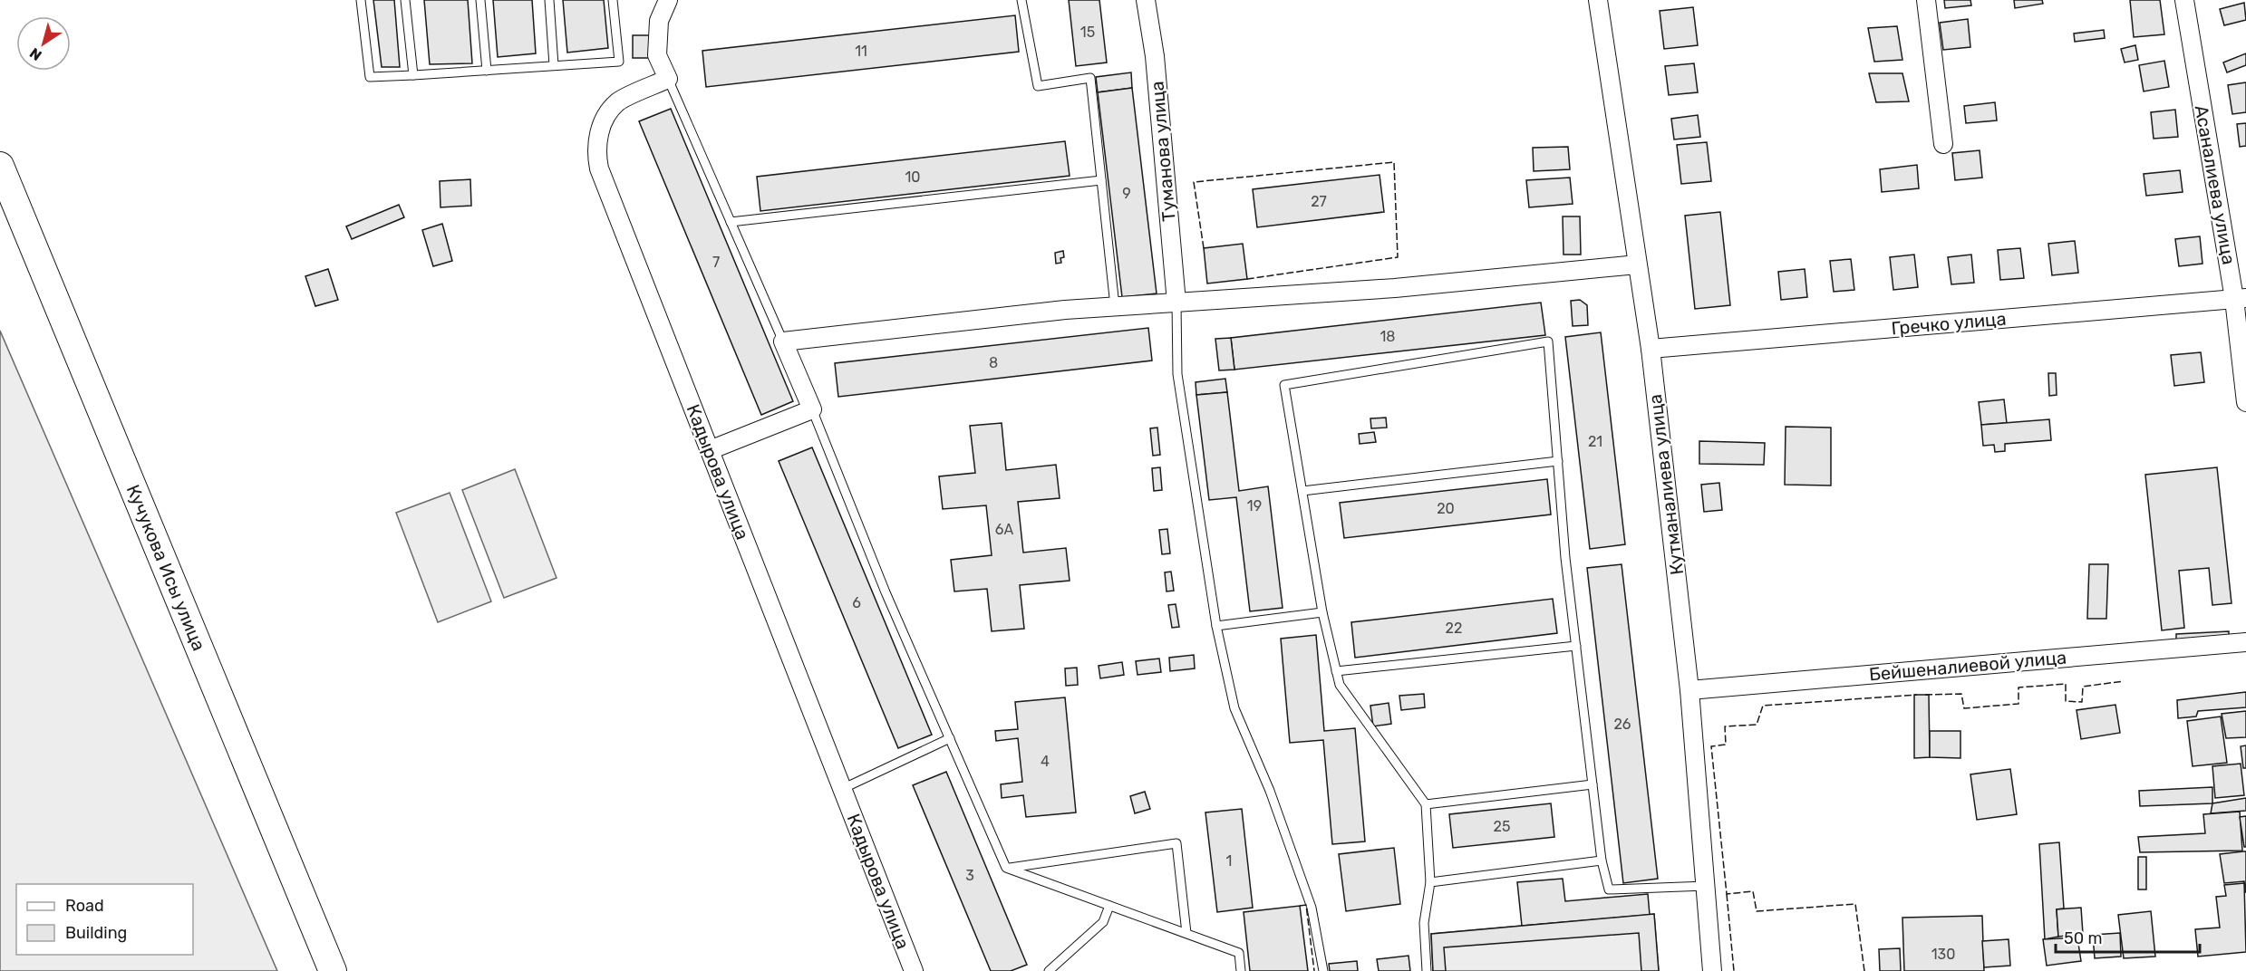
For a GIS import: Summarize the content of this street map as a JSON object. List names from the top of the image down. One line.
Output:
{"streets":{"main road":["Кучукова Исы улица"],"street":["Туманова улица","Асаналиева улица","Гречко улица","Кадырова улица","Кутманалиева улица","Бейшеналиевой улица"]},"crossings":[["Асаналиева улица","Гречко улица"],["Гречко улица","Кутманалиева улица"],["Кутманалиева улица","Бейшеналиевой улица"]],"house_numbers":["15","11","10","9","27","7","18","8","21","19","20","6А","6","22","26","4","25","1","3","130"],"legend":["Road","Building"],"scale_bar":"50 m","north":"bottom left"}
